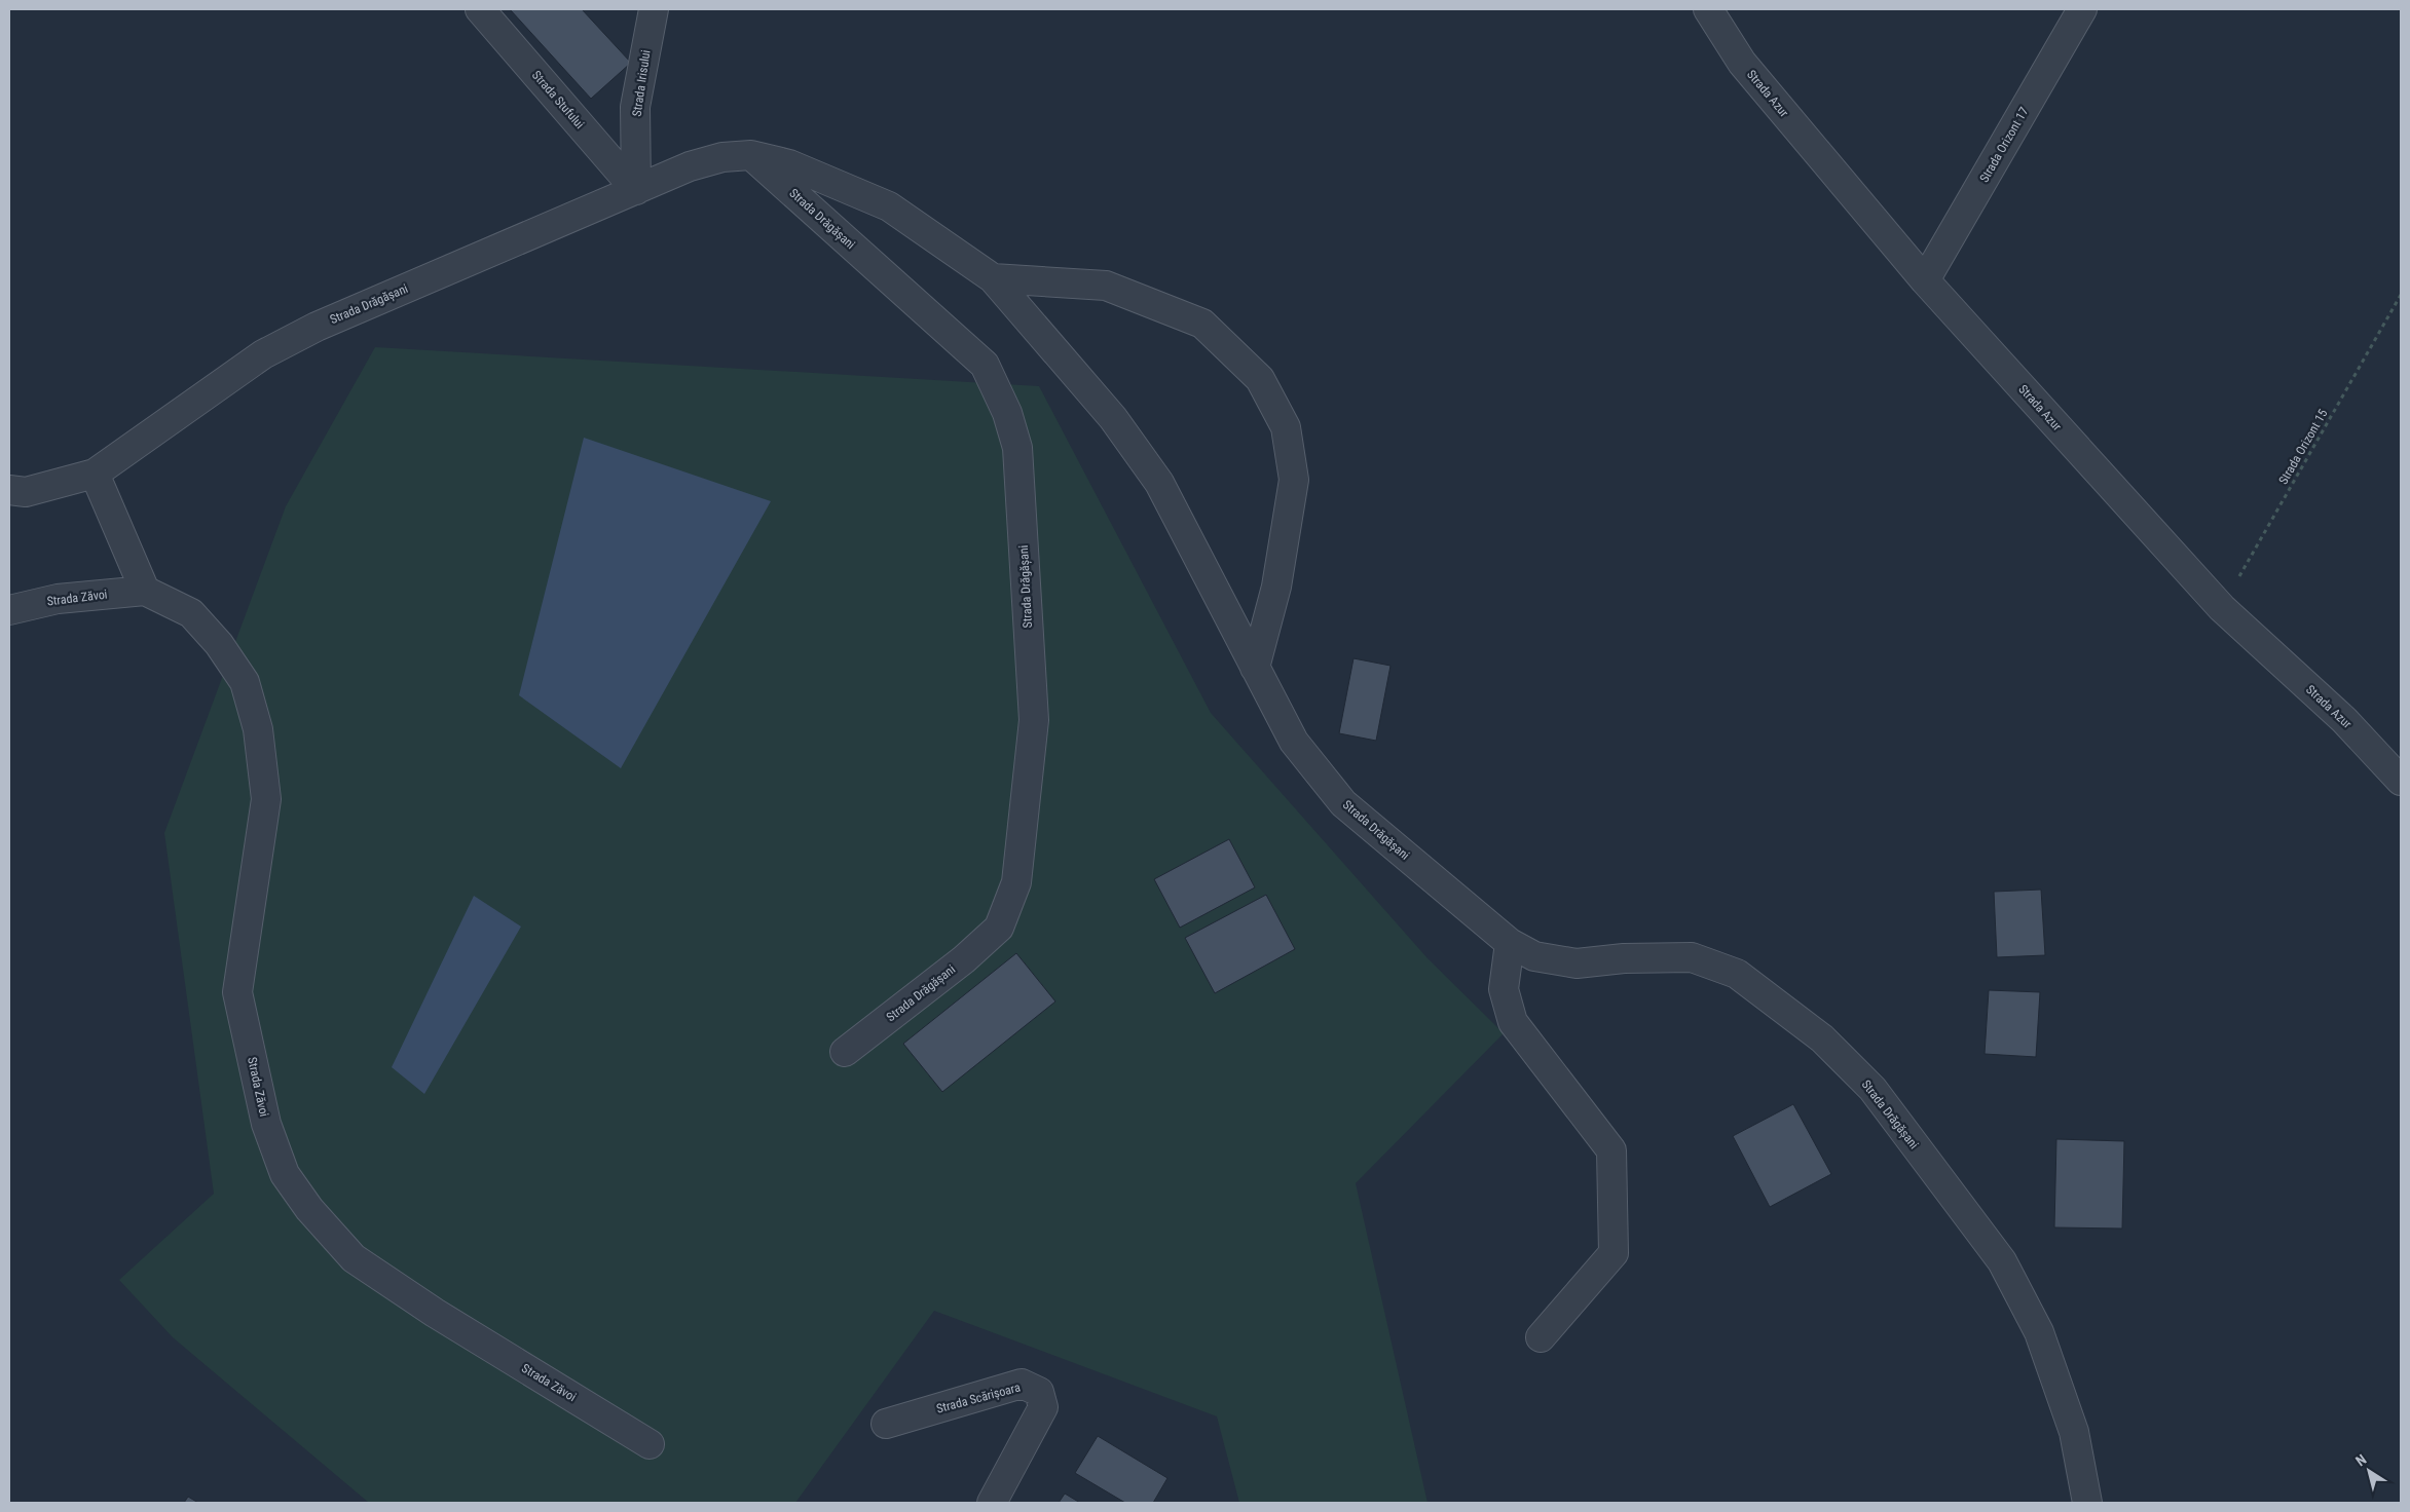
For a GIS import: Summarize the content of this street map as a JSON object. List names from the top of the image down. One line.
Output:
{"streets":{"street":["Strada Irisului","Strada Azur","Strada Stufului","Strada Orizont 17","Strada Drăgășani","Strada Zăvoi","Strada Scărișoara"],"path":["Strada Orizont 15"]},"crossings":[["Strada Irisului","Strada Stufului"],["Strada Irisului","Strada Drăgășani"],["Strada Azur","Strada Orizont 17"],["Strada Azur","Strada Orizont 15"],["Strada Stufului","Strada Drăgășani"]],"north":"top left"}
